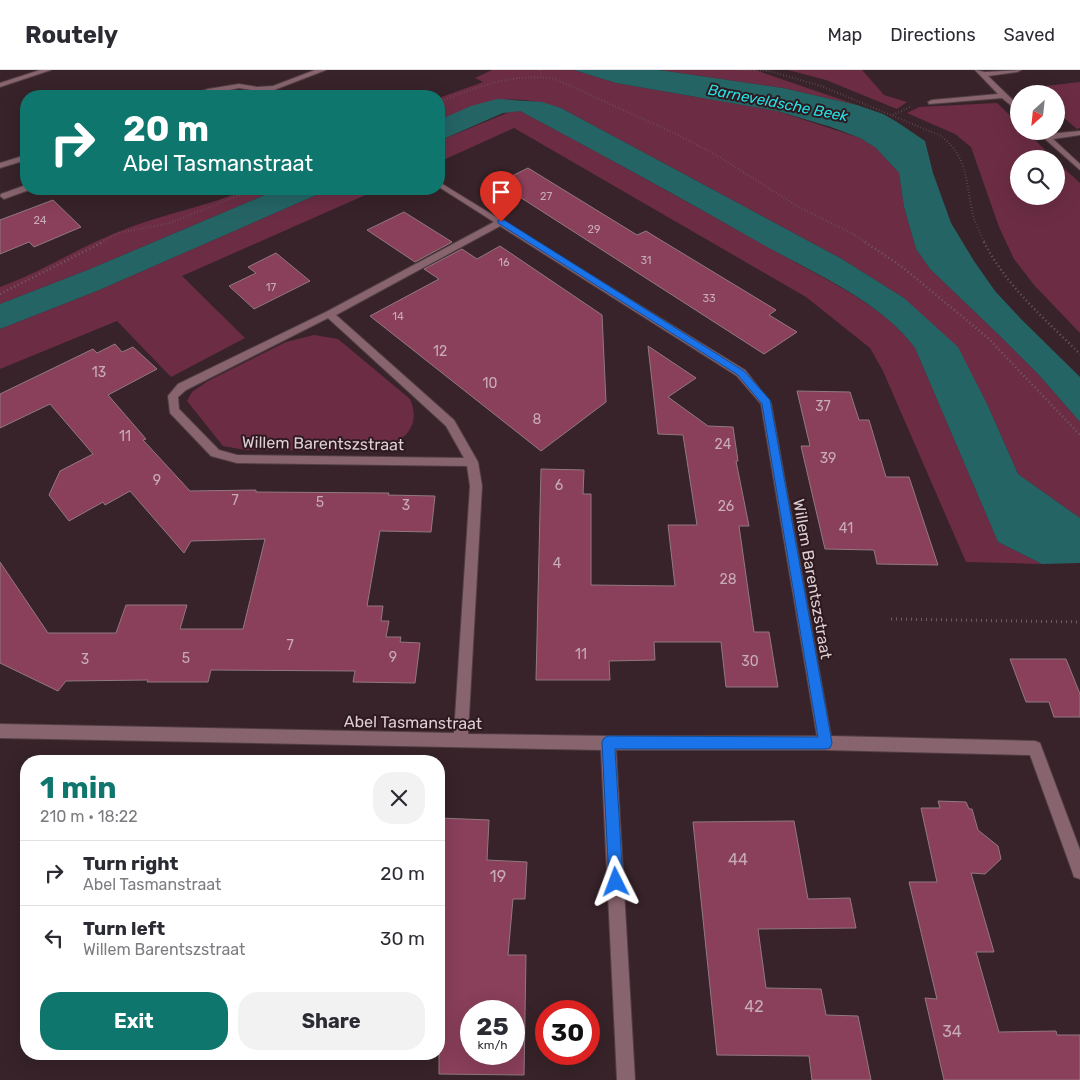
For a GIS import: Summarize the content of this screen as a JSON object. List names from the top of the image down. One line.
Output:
{"streets":{"street":["Willem Barentszstraat","Abel Tasmanstraat"]},"crossings":[["Willem Barentszstraat","Abel Tasmanstraat"]],"water":["Barneveldsche Beek"],"house_numbers":["27","24","29","31","16","17","33","14","12","13","10","37","8","11","24","39","9","6","7","5","3","26","41","4","28","7","11","9","5","3","30","44","19","42","34"],"north":"bottom left","page":{"header":"Routely","nav":["Map","Directions","Saved"],"turn":["20 m","Abel Tasmanstraat"],"heading":["1 min","210 m · 18:22"],"list":[{"name":"Turn right","note":"Abel Tasmanstraat","value":"20 m"},{"name":"Turn left","note":"Willem Barentszstraat","value":"30 m"}],"buttons":["Exit","Share"],"speed":"25 km/h","limit":"30"}}
